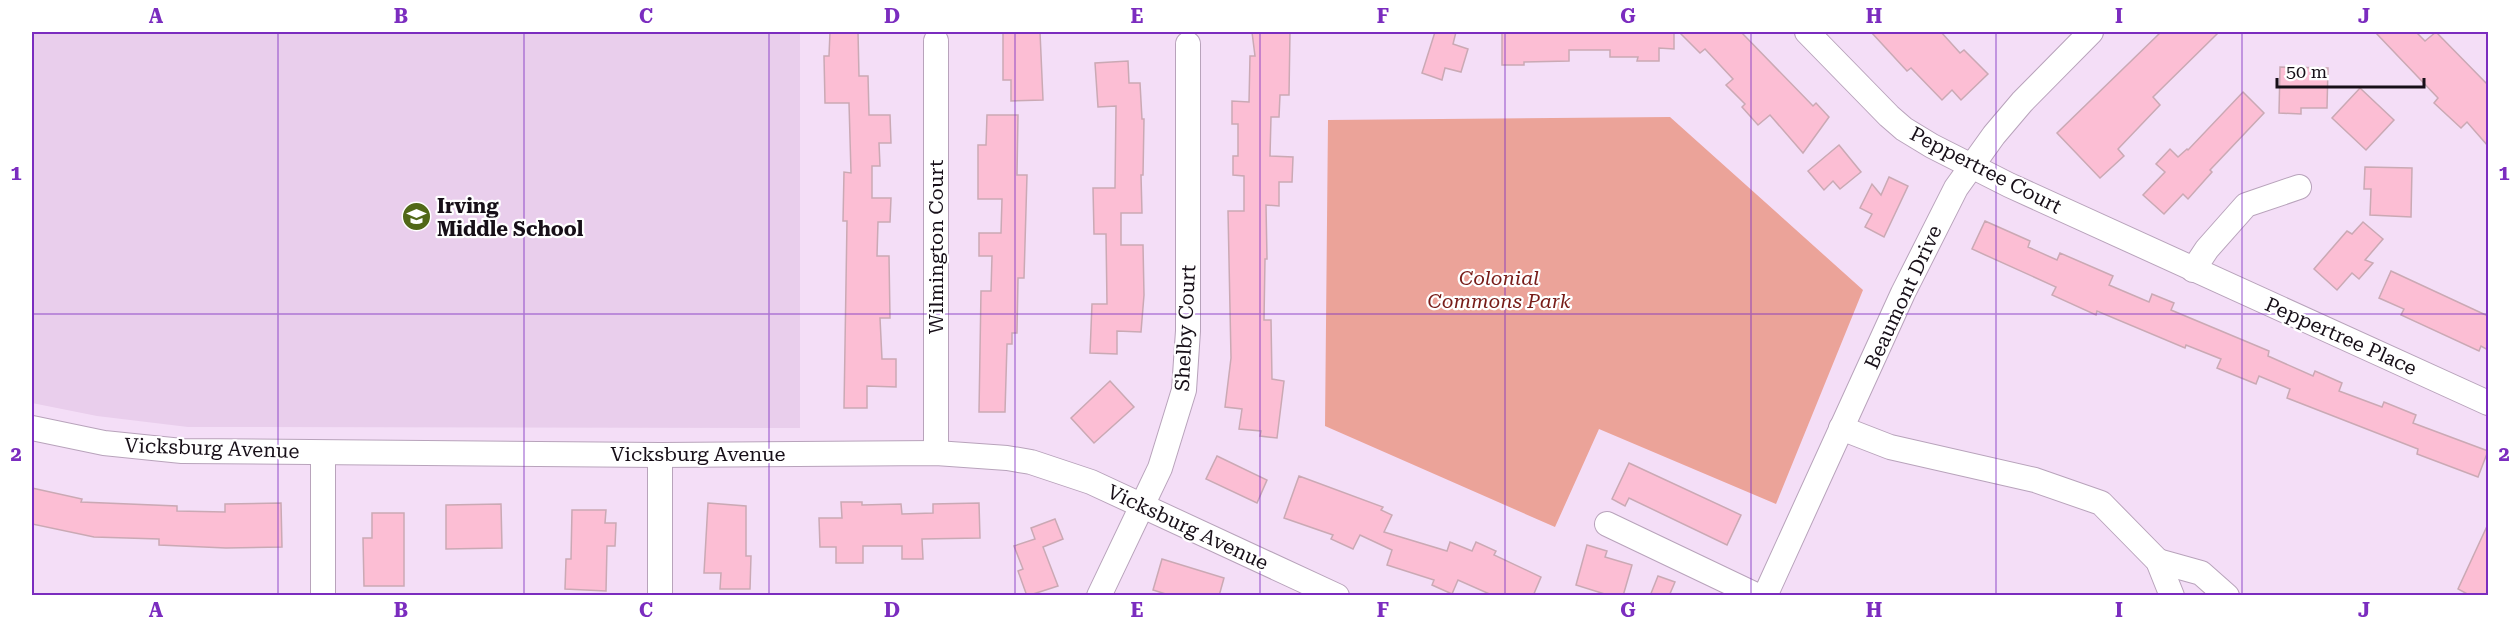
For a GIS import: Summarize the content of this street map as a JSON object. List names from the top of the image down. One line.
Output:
{"streets":{"street":["Peppertree Court","Wilmington Court","Beaumont Drive","Shelby Court","Peppertree Place","Vicksburg Avenue"]},"crossings":[["Peppertree Court","Beaumont Drive"],["Peppertree Court","Peppertree Place"],["Wilmington Court","Vicksburg Avenue"],["Shelby Court","Vicksburg Avenue"]],"parks":["Colonial Commons Park"],"places":{"school or university":["Irving Middle School"]},"scale_bar":"50 m","grid":{"columns":["A","B","C","D","E","F","G","H","I","J"],"rows":["1","2"]}}
